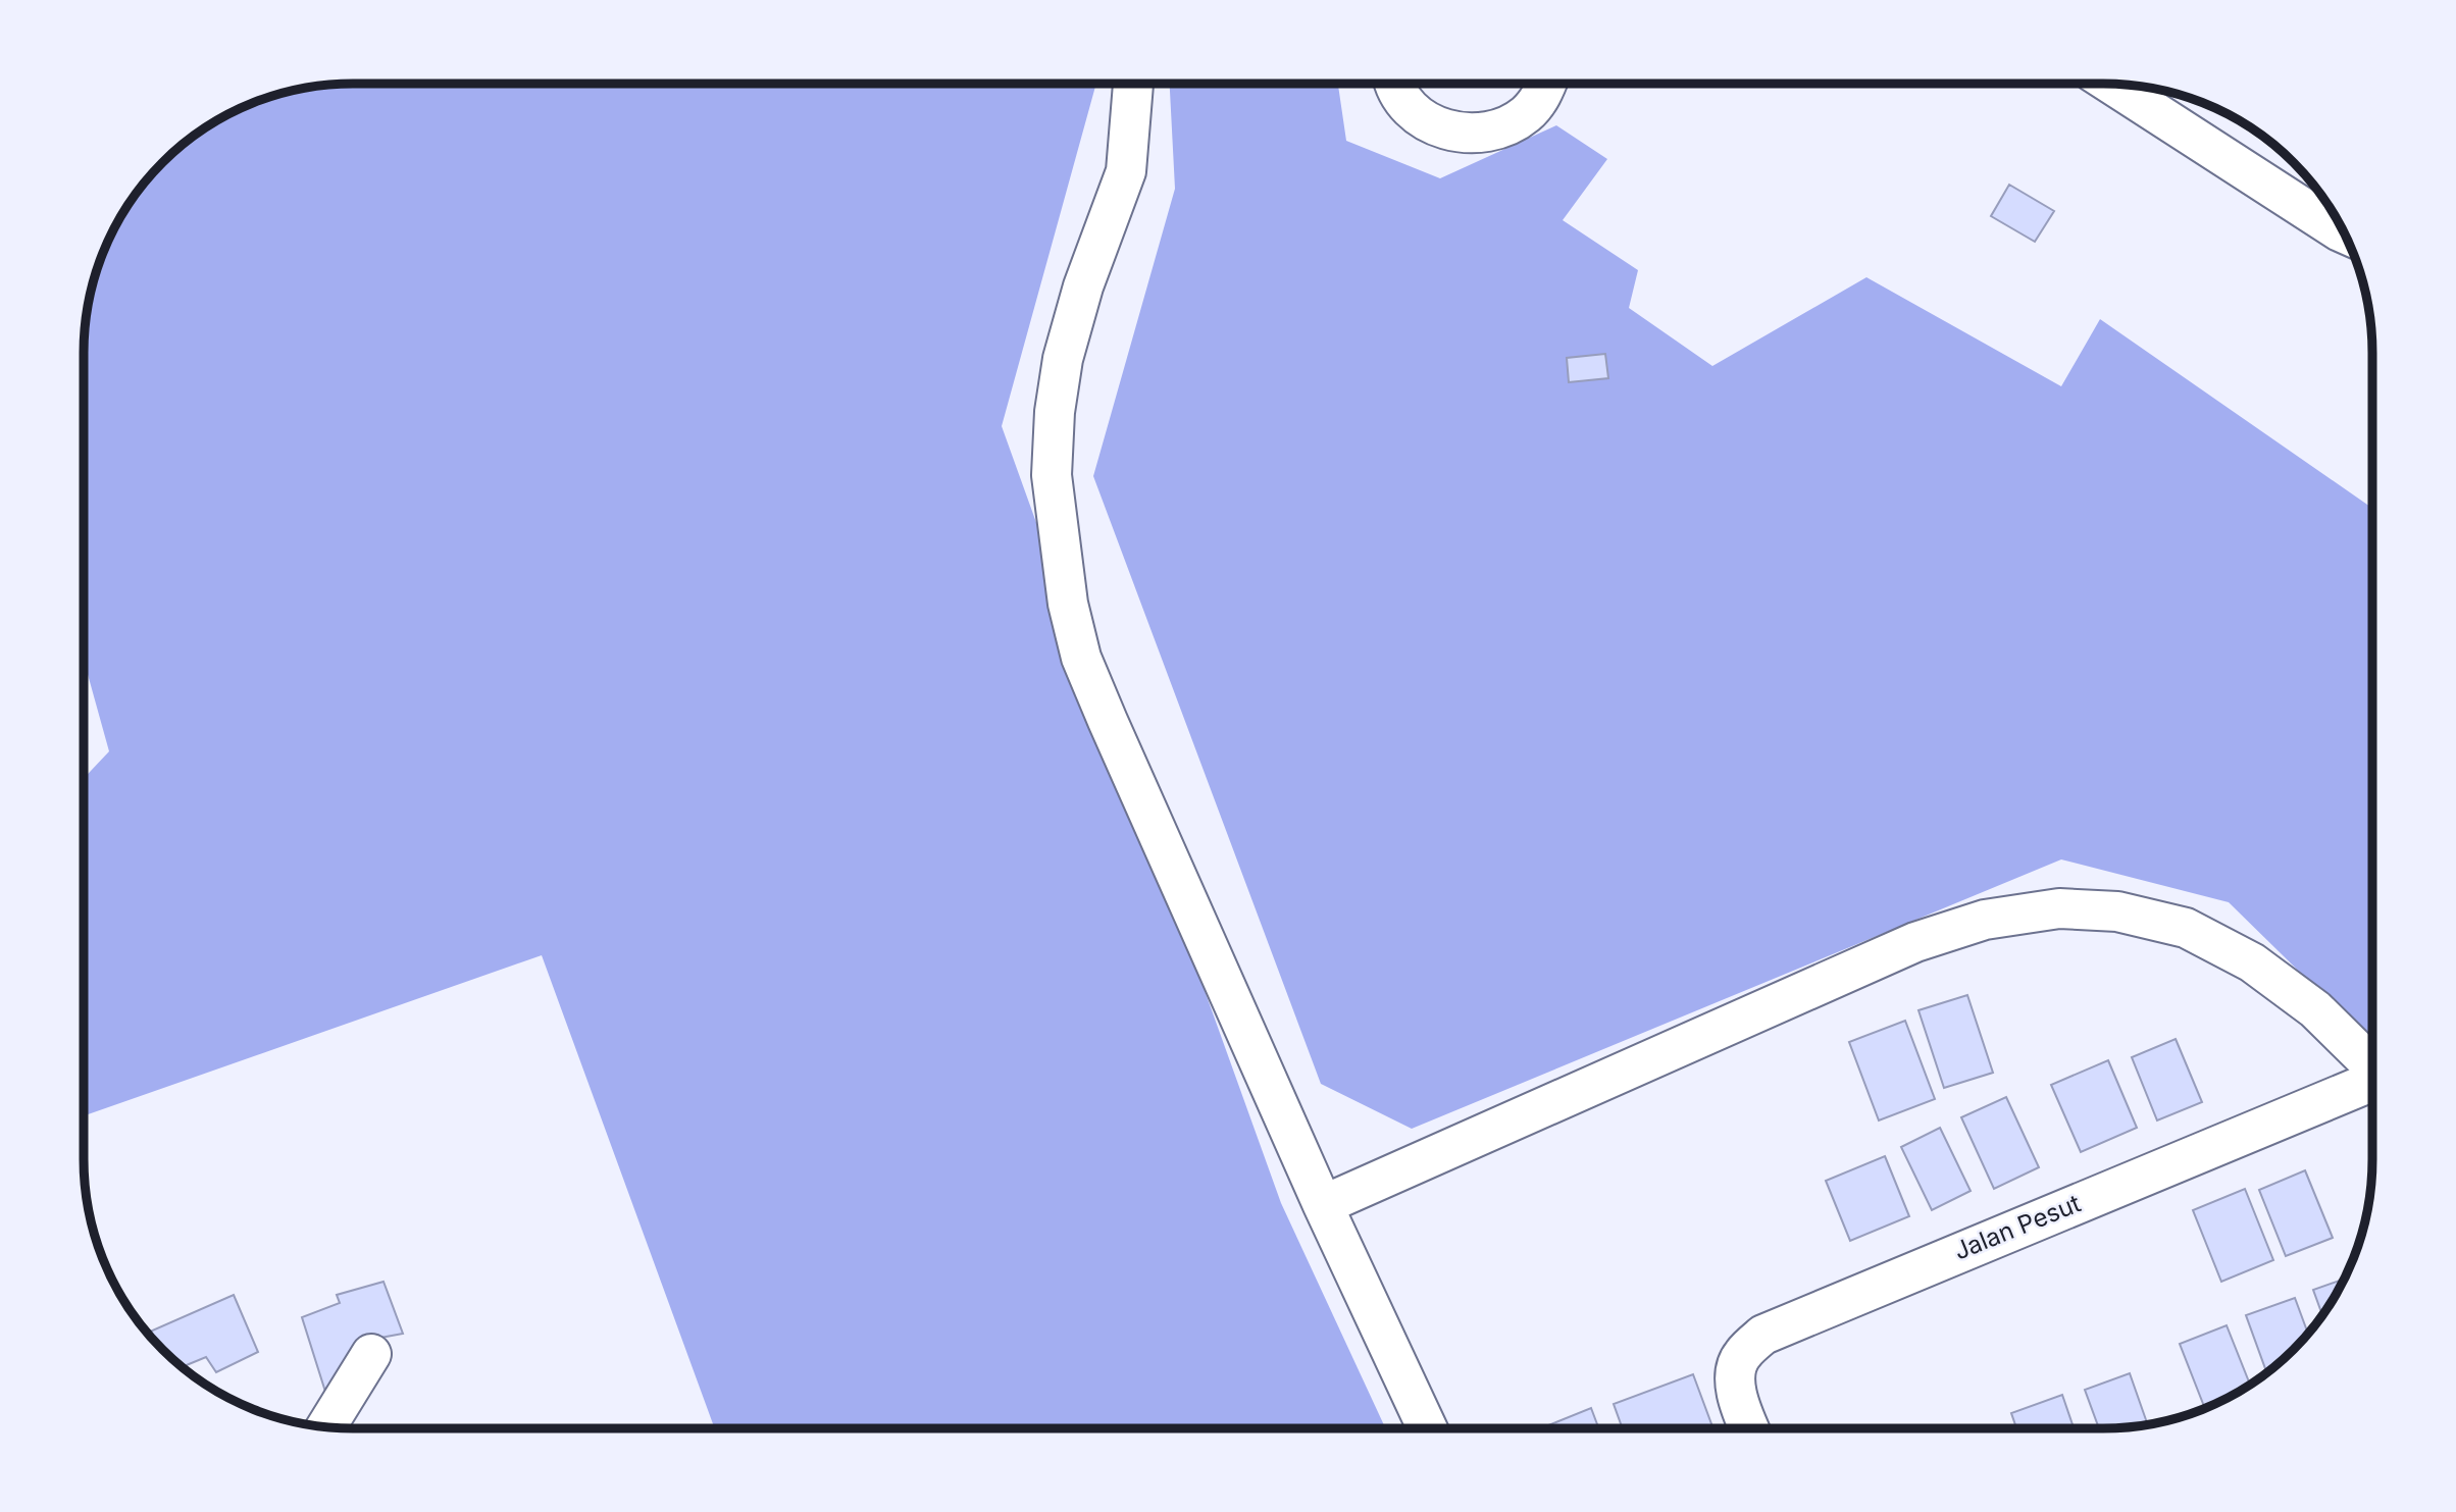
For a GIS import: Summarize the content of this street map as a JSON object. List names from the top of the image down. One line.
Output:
{"streets":{"street":["Jalan Pesut"]}}
